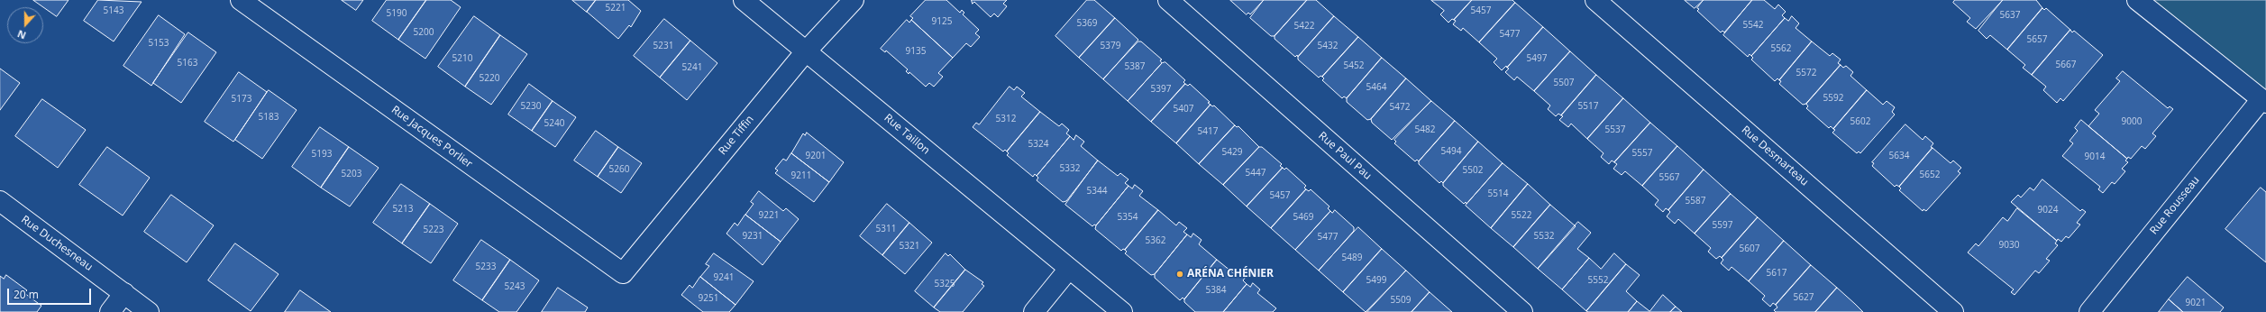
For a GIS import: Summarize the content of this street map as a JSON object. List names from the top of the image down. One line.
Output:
{"streets":{"street":["Rue Taillon","Rue Tiffin","Rue Jacques Porlier","Rue Paul Pau","Rue Desmarteau","Rue Rousseau","Rue Duchesneau"]},"crossings":[["Rue Taillon","Rue Tiffin"],["Rue Tiffin","Rue Jacques Porlier"]],"places":["ARÉNA CHÉNIER"],"house_numbers":["5221","5143","5457","5190","5637","9125","5369","5542","5422","5200","5477","5657","5153","5231","5379","5432","5562","9135","5210","5497","5163","5667","5452","5387","5241","5572","5220","5507","5464","5397","5592","5173","5230","5517","5472","5407","5183","5312","5602","9000","5240","5482","5537","5417","5324","5494","5429","5557","5193","9201","5634","9014","5332","5260","5502","5447","5203","5652","9211","5567","5344","5514","5457","5587","5213","9024","9221","5522","5354","5469","5597","5311","5223","9231","5532","5477","5362","9030","5321","5607","5489","5233","5617","9241","5499","5552","5325","5243","5384","5627","9251","5509","9021"],"scale_bar":"20 m","north":"bottom"}
